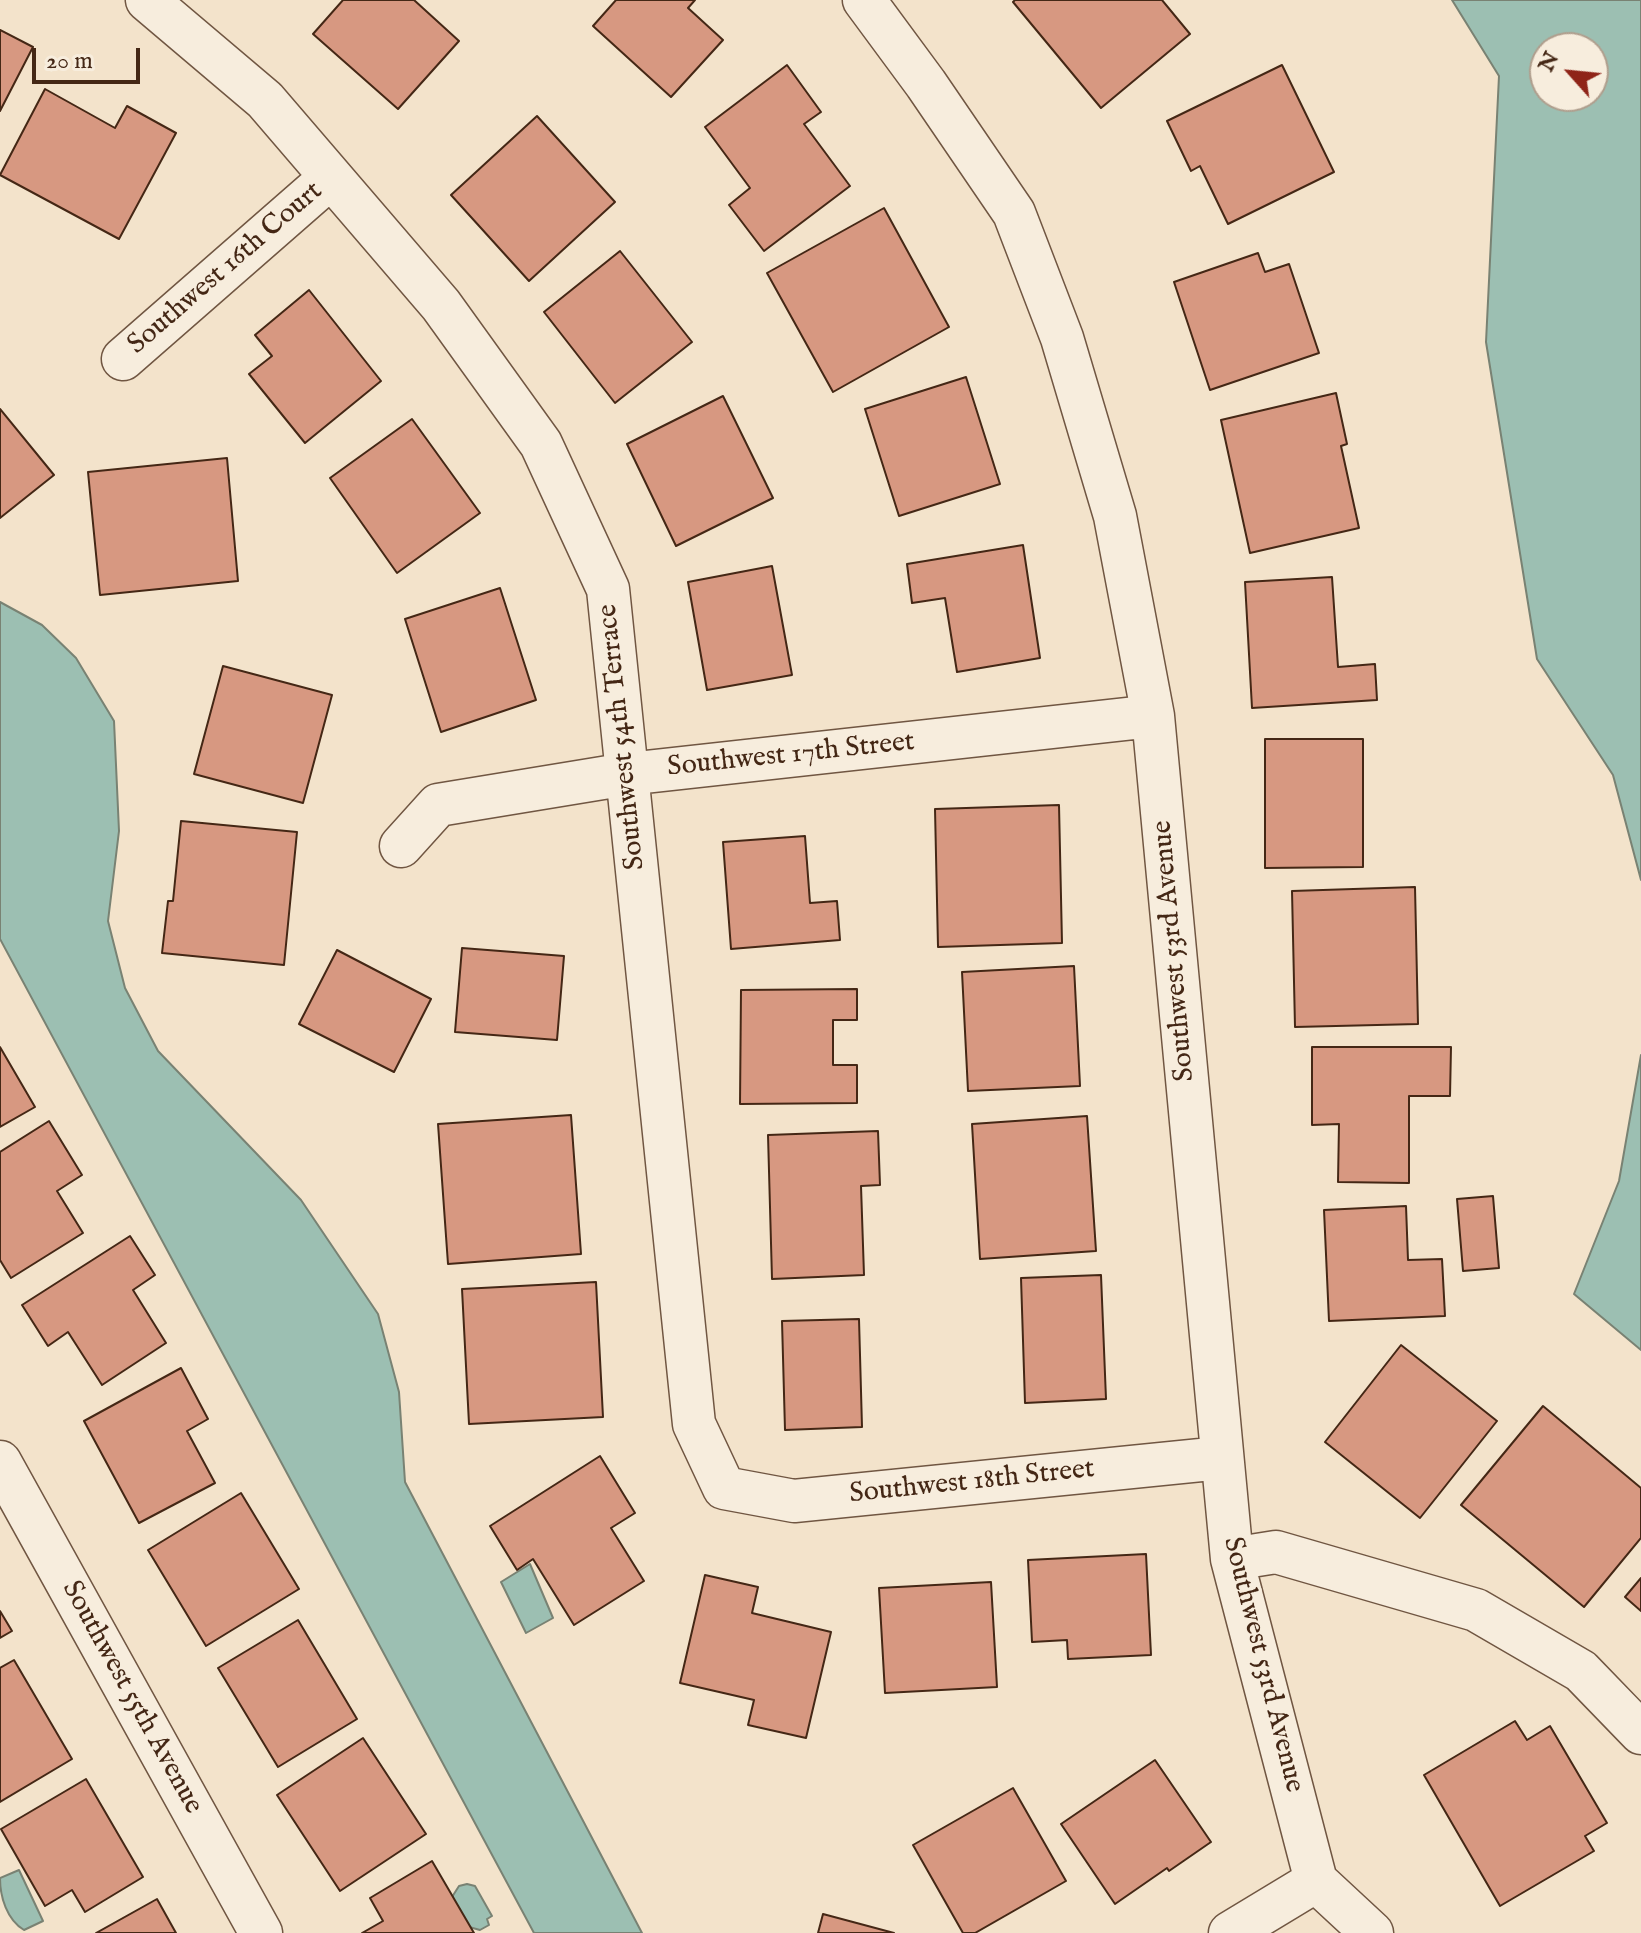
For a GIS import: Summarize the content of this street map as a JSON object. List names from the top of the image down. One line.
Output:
{"streets":{"street":["Southwest 16th Court","Southwest 54th Terrace","Southwest 17th Street","Southwest 53rd Avenue","Southwest 18th Street","Southwest 55th Avenue"]},"crossings":[["Southwest 16th Court","Southwest 54th Terrace"],["Southwest 54th Terrace","Southwest 17th Street"],["Southwest 54th Terrace","Southwest 18th Street"],["Southwest 17th Street","Southwest 53rd Avenue"],["Southwest 53rd Avenue","Southwest 18th Street"]],"scale_bar":"20 m","north":"top left"}
